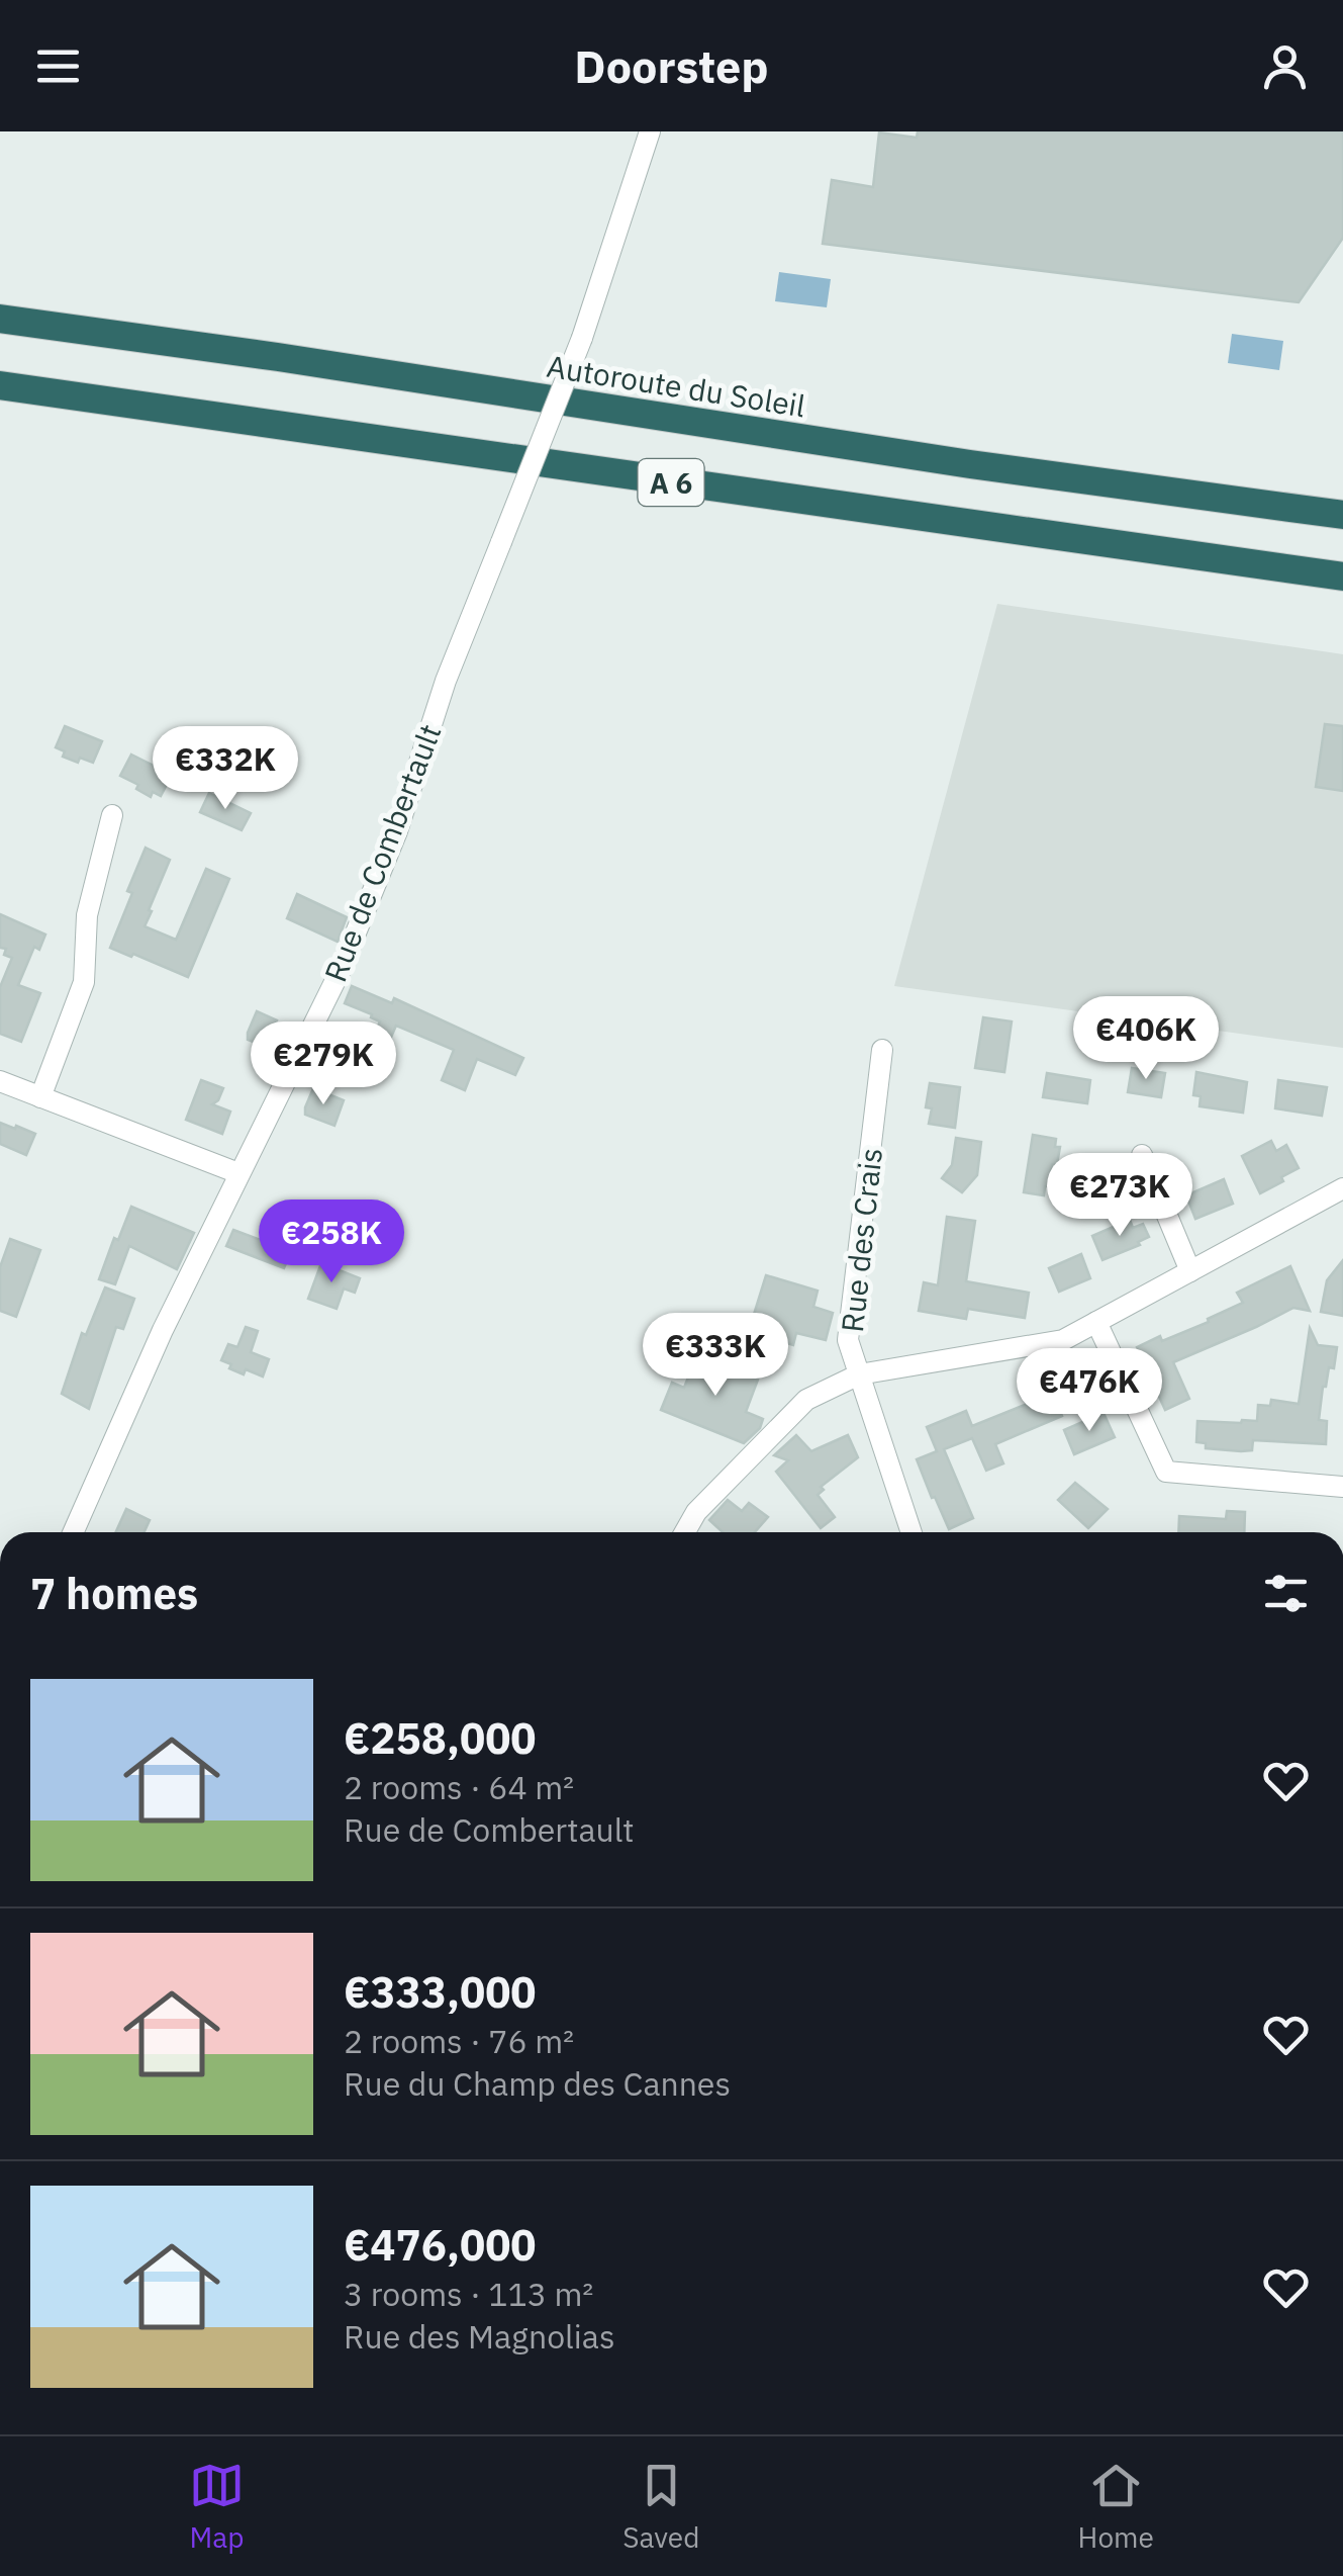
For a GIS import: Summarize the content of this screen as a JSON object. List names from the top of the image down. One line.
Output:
{"streets":{"highway":["Autoroute du Soleil","A 6"],"street":["Rue de Combertault","Rue des Crais"]},"page":{"header":"Doorstep","price":["€332K","€406K","€279K","€273K","€258K","€333K","€476K"],"heading":"7 homes","list":[{"name":"€258,000","note":"2 rooms · 64 m² · Rue de Combertault"},{"name":"€333,000","note":"2 rooms · 76 m² · Rue du Champ des Cannes"},{"name":"€476,000","note":"3 rooms · 113 m² · Rue des Magnolias"}],"tabs":["Map","Saved","Home"]}}
